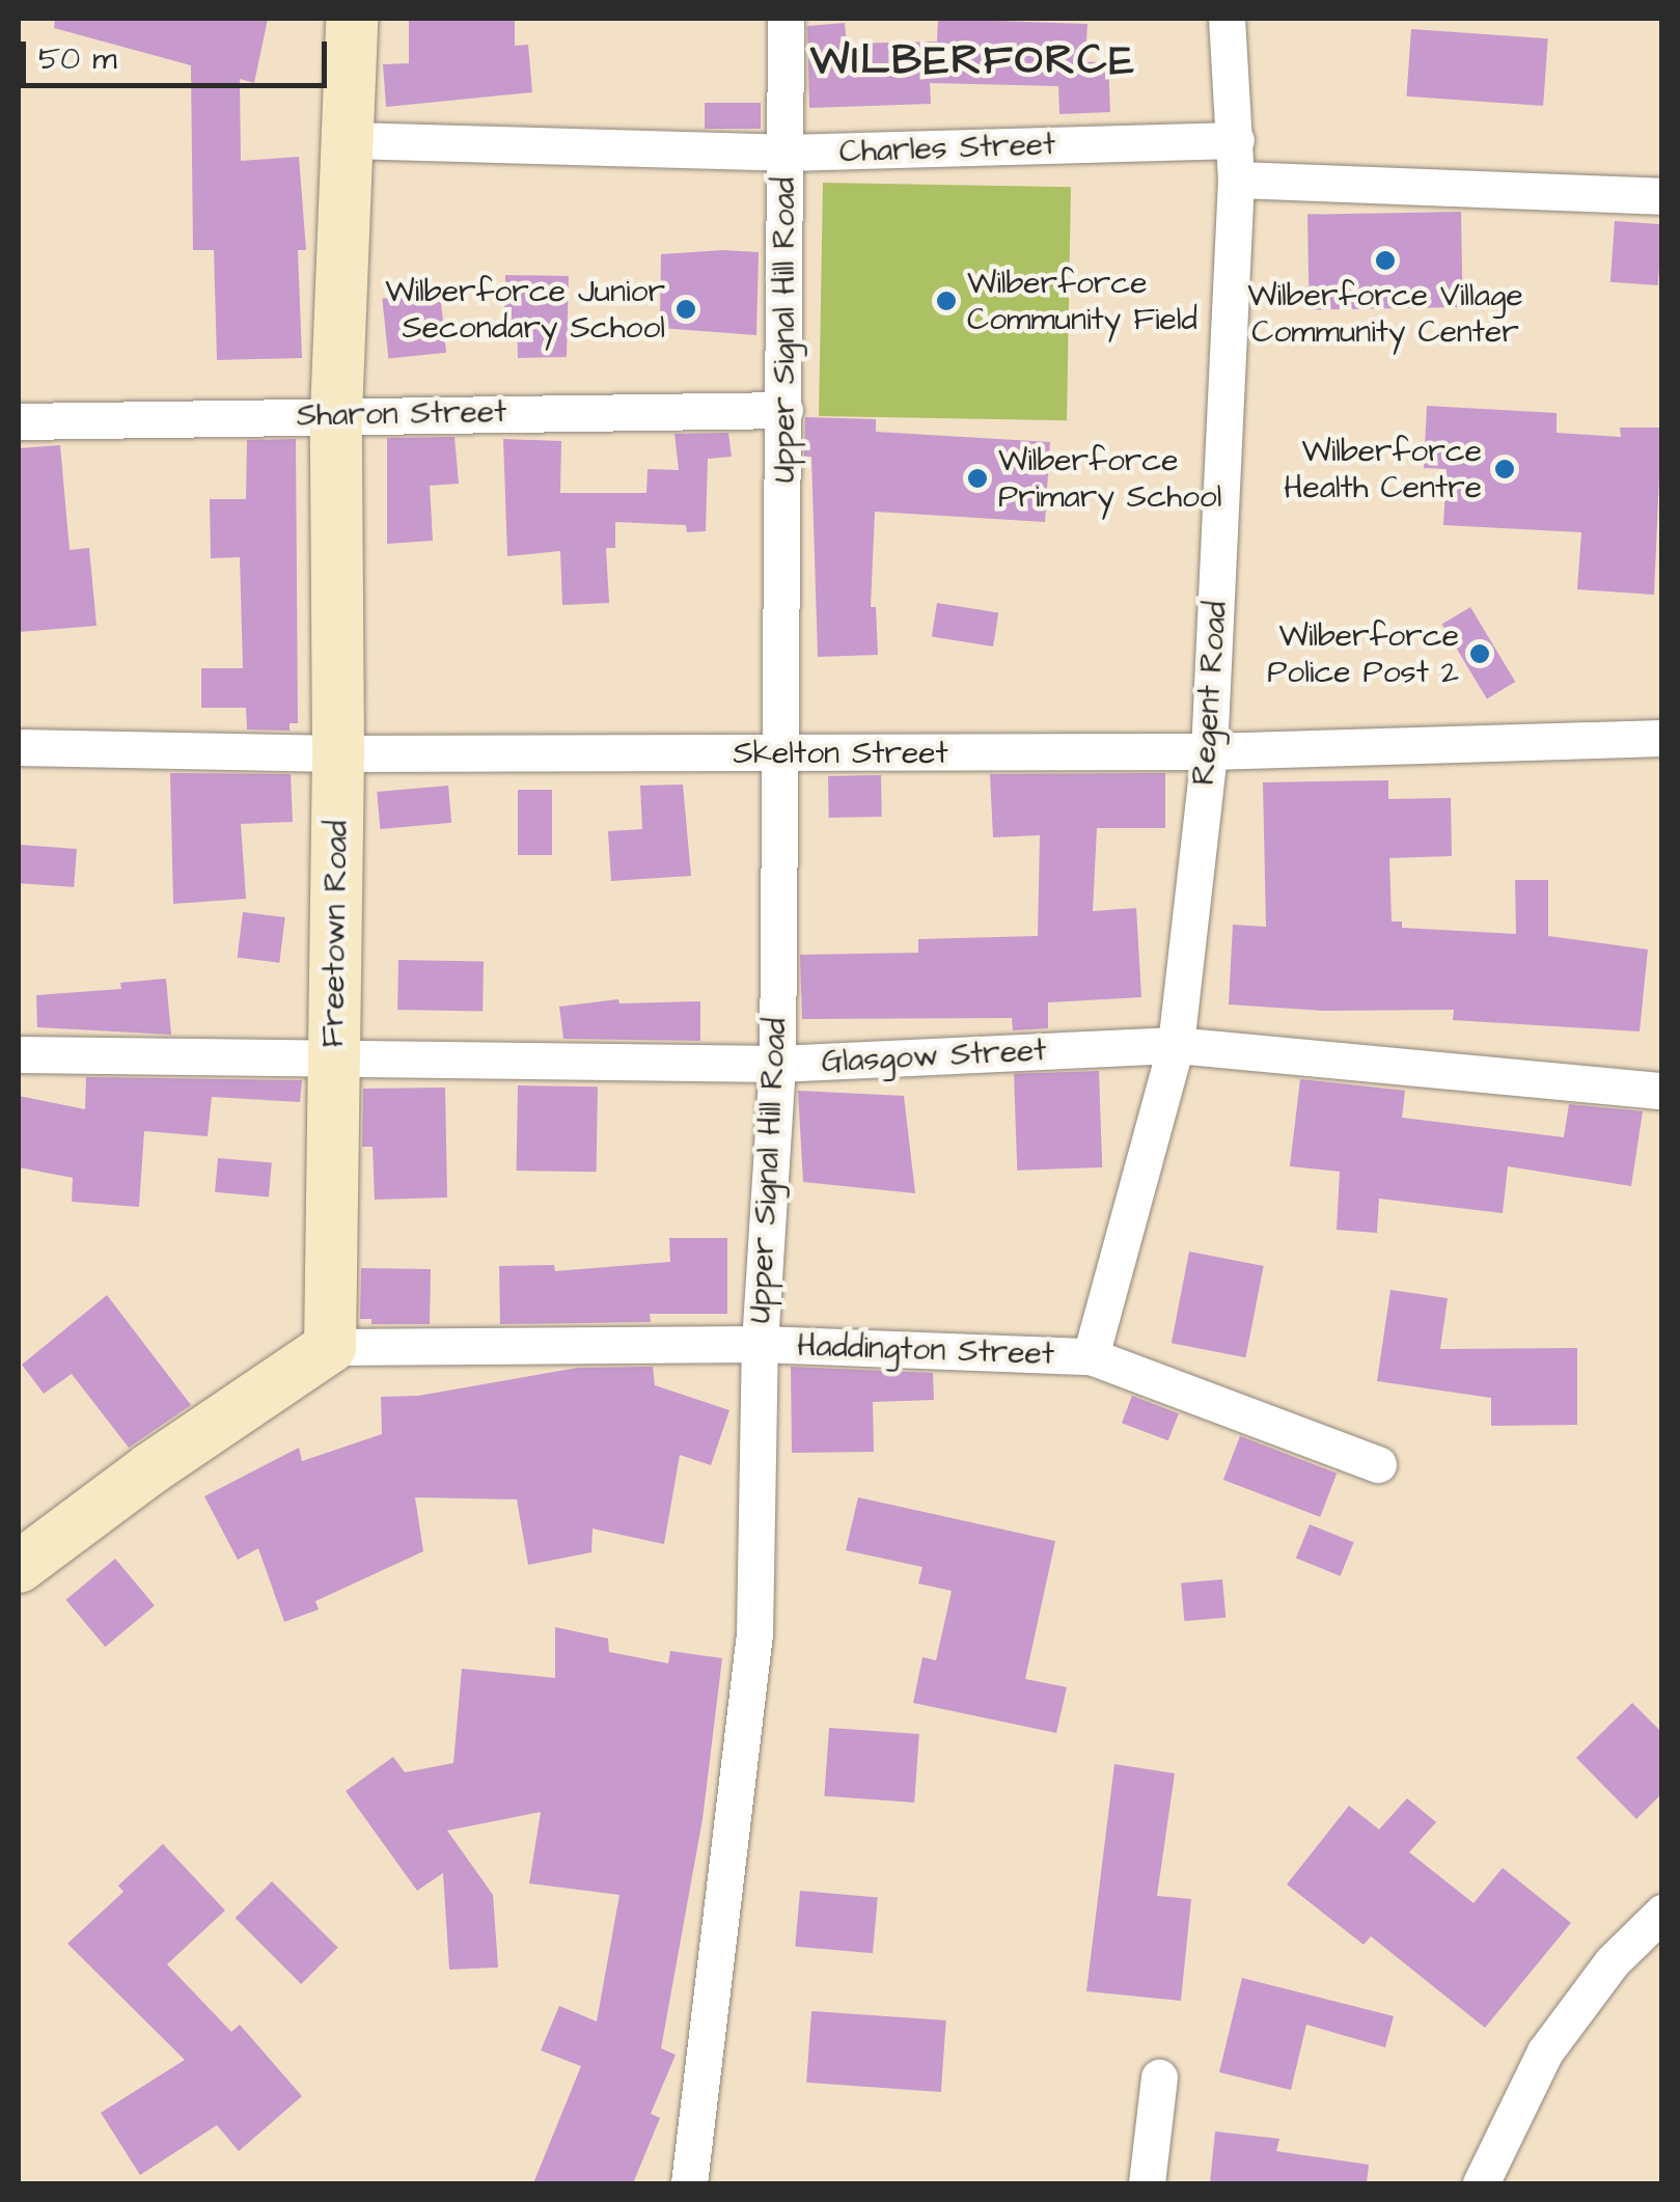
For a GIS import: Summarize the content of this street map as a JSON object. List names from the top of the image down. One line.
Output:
{"streets":{"street":["Charles Street","Upper Signal Hill Road","Sharon Street","Regent Road","Skelton Street","Freetown Road","Glasgow Street","Haddington Street"]},"crossings":[["Charles Street","Upper Signal Hill Road"],["Charles Street","Regent Road"],["Charles Street","Freetown Road"],["Upper Signal Hill Road","Sharon Street"],["Upper Signal Hill Road","Skelton Street"],["Upper Signal Hill Road","Glasgow Street"],["Upper Signal Hill Road","Haddington Street"],["Sharon Street","Freetown Road"],["Regent Road","Skelton Street"],["Regent Road","Glasgow Street"],["Regent Road","Haddington Street"],["Skelton Street","Freetown Road"],["Freetown Road","Glasgow Street"],["Freetown Road","Haddington Street"]],"districts":["WILBERFORCE"],"places":["Wilberforce Village Community Center","Wilberforce Community Field","Wilberforce Junior Secondary School","Wilberforce Health Centre","Wilberforce Primary School","Wilberforce Police Post 2"],"scale_bar":"50 m"}
